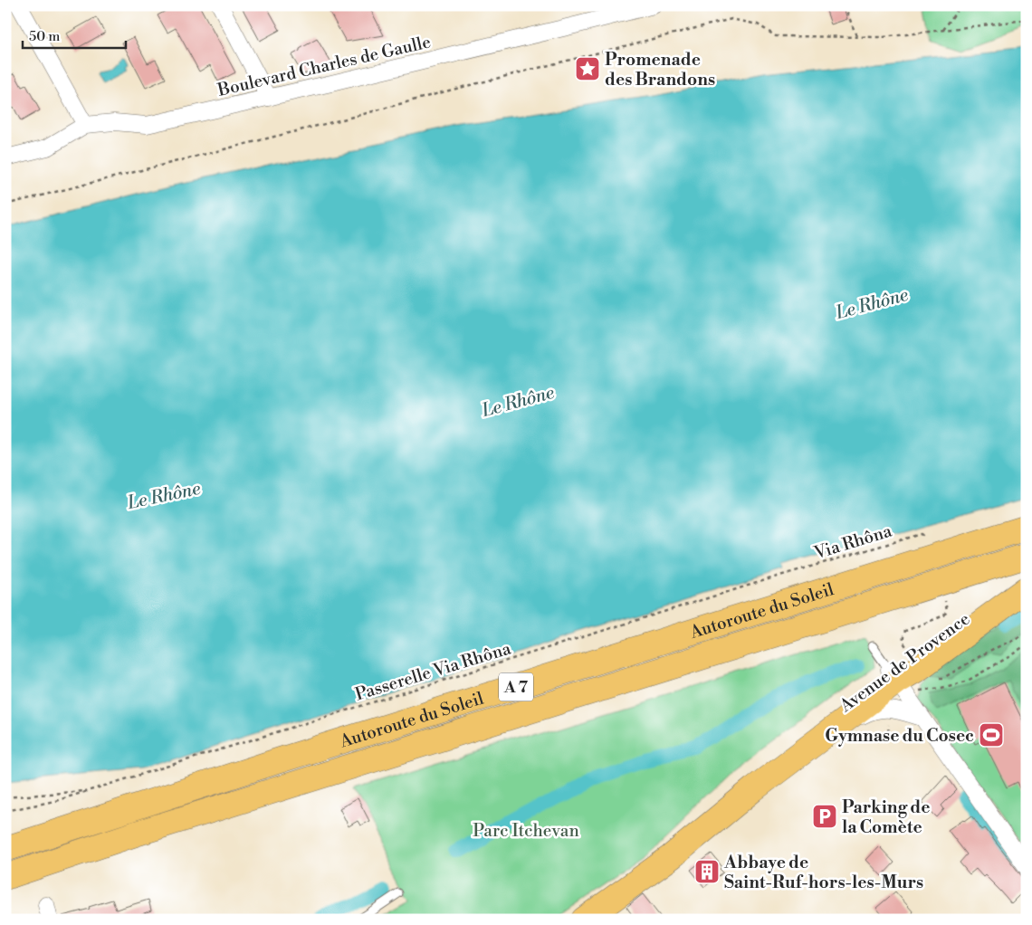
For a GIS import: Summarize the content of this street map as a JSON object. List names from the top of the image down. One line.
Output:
{"streets":{"main road":["Autoroute du Soleil","Avenue de Provence","A 7"],"street":["Boulevard Charles de Gaulle"],"path":["Via Rhôna","Passerelle Via Rhôna"]},"crossings":[["Via Rhôna","Passerelle Via Rhôna"]],"water":["Le Rhône"],"parks":["Parc Itchevan"],"places":{"place":["Promenade des Brandons"],"sports":["Gymnase du Cosec"],"parking":["Parking de la Comète"],"building":["Abbaye de Saint-Ruf-hors-les-Murs"]},"scale_bar":"50 m"}
